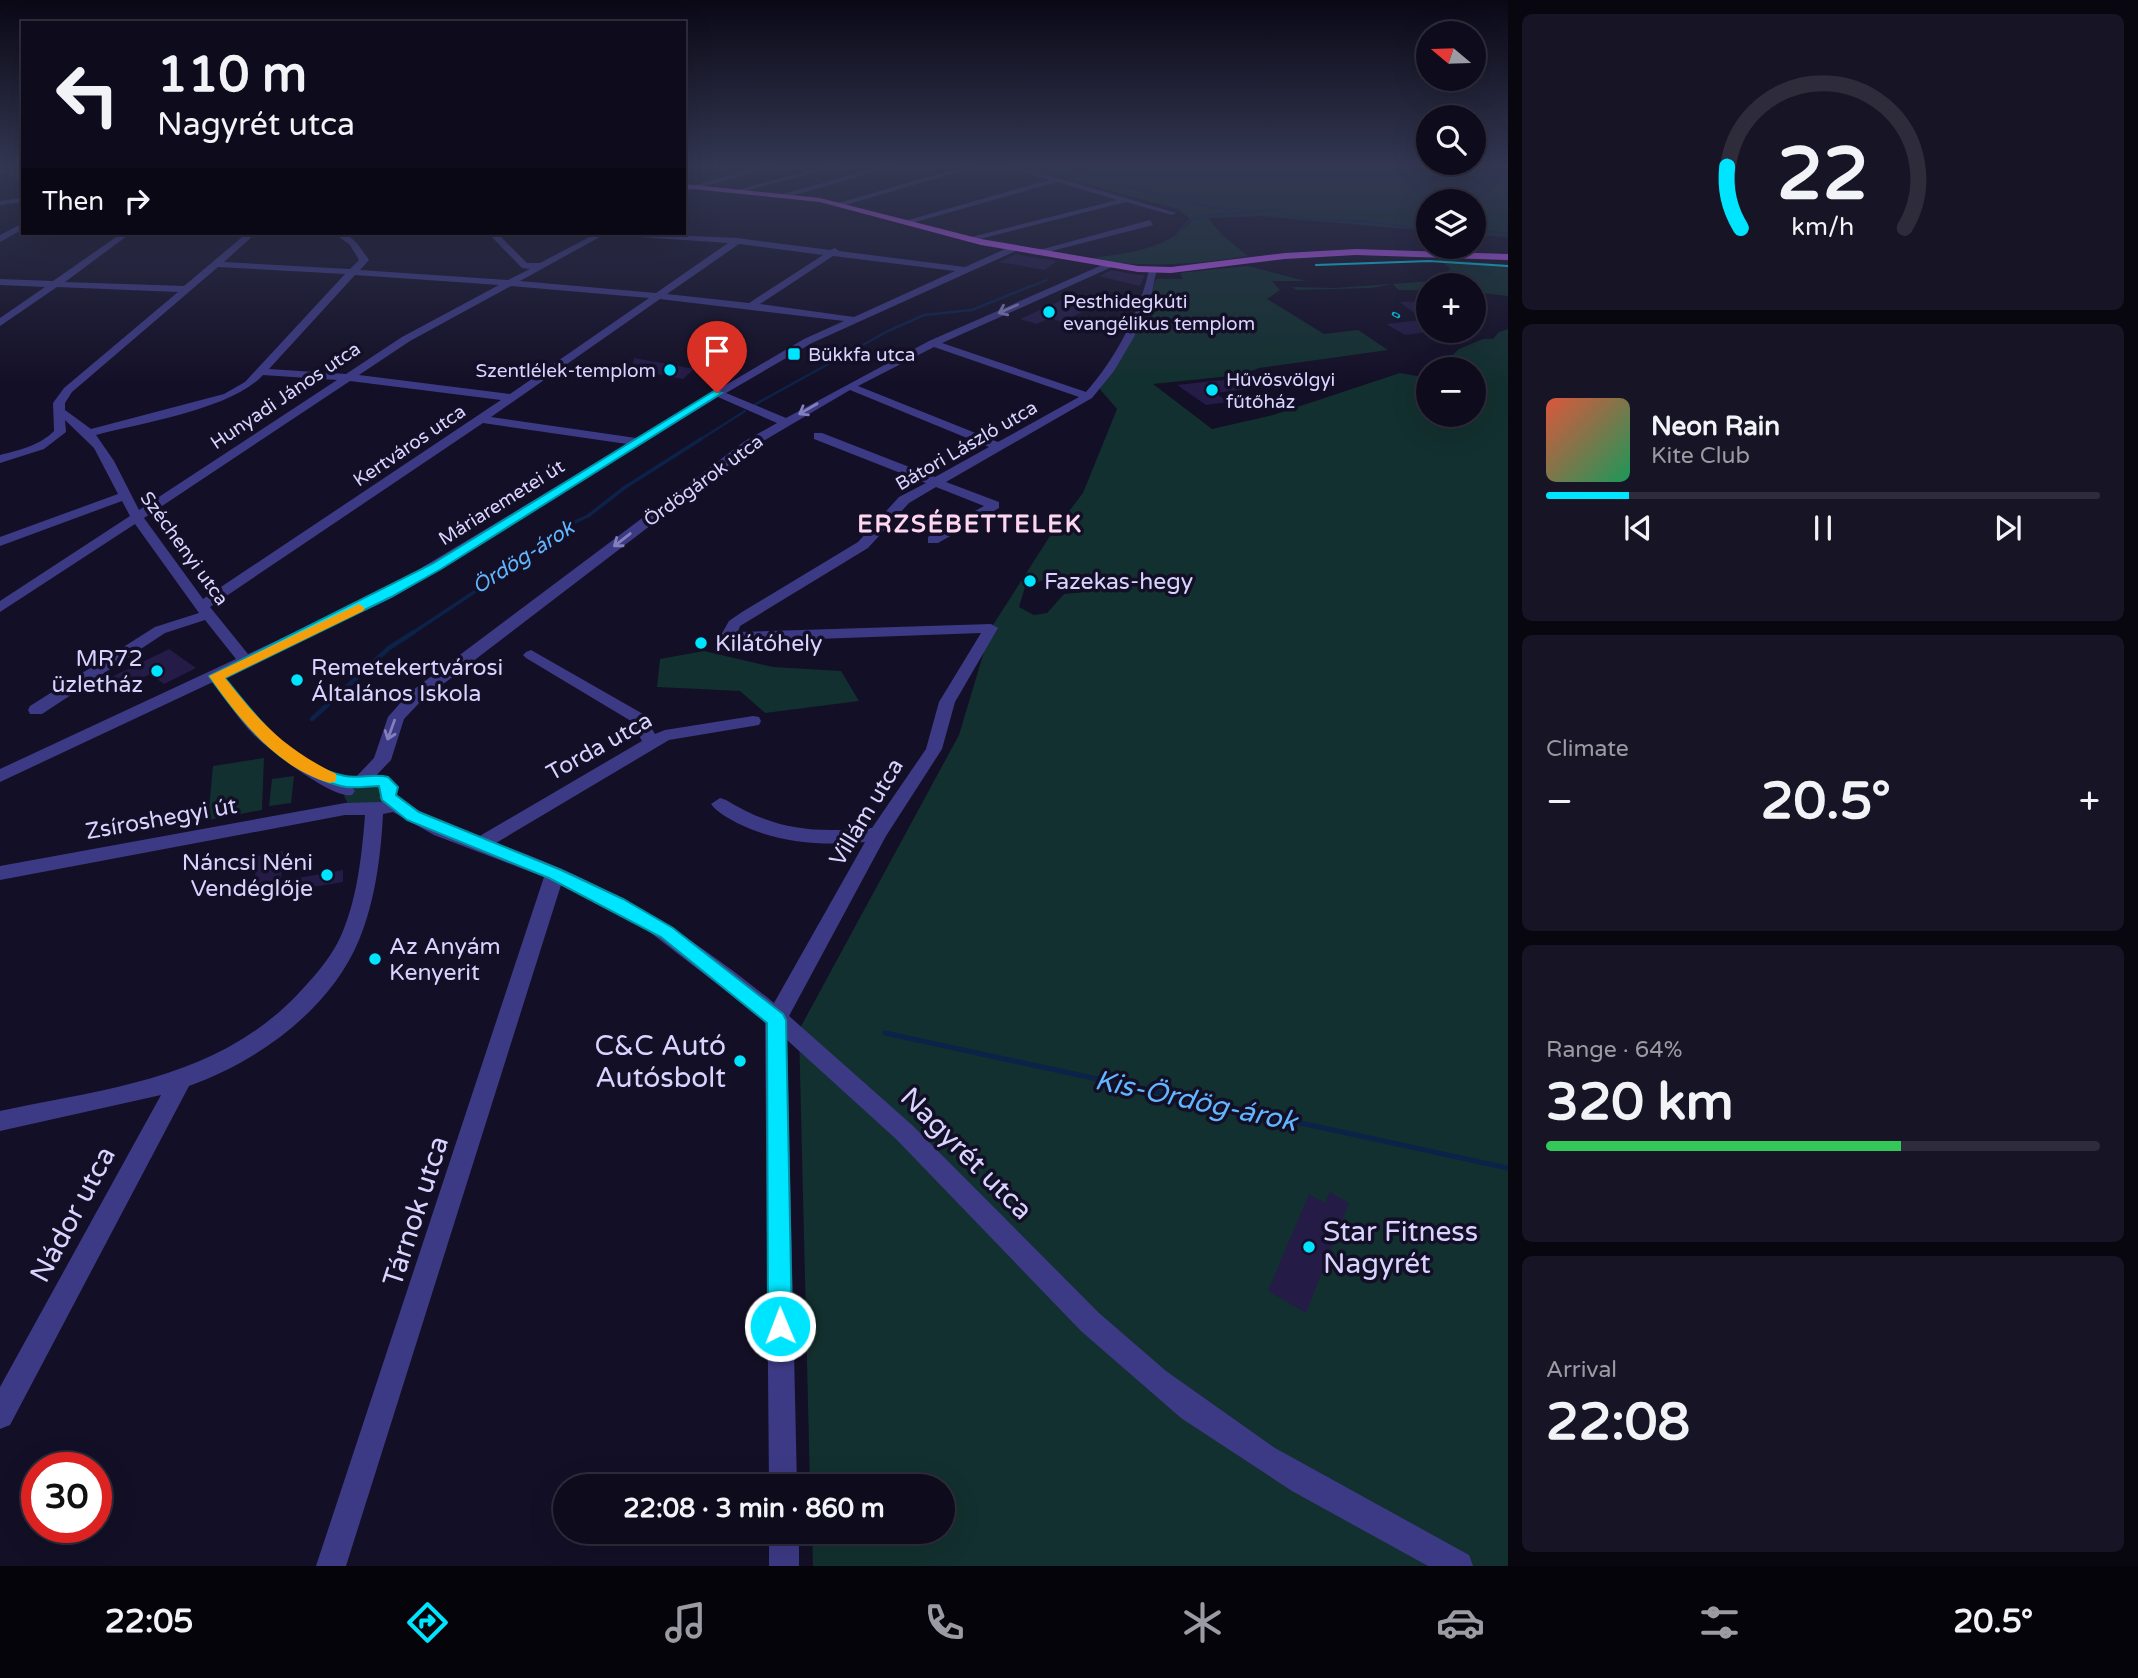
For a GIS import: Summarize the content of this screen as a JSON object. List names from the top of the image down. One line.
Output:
{"streets":{"street":["Hunyadi János utca","Kertváros utca","Bátori László utca","Ördögárok utca","Máriaremetei út","Széchenyi utca","Torda utca","Villám utca","Zsíroshegyi út","Nagyrét utca","Tárnok utca","Nádor utca"]},"crossings":[["Hunyadi János utca","Széchenyi utca"],["Kertváros utca","Széchenyi utca"],["Bátori László utca","Villám utca"],["Ördögárok utca","Zsíroshegyi út"],["Ördögárok utca","Nagyrét utca"],["Ördögárok utca","Nádor utca"],["Máriaremetei út","Széchenyi utca"],["Máriaremetei út","Nagyrét utca"],["Torda utca","Nagyrét utca"],["Villám utca","Nagyrét utca"],["Zsíroshegyi út","Nagyrét utca"],["Nagyrét utca","Tárnok utca"]],"one_way":["Ördögárok utca"],"districts":["ERZSÉBETTELEK"],"water":["Ördög-árok","Kis-Ördög-árok"],"places":{"other":["Pesthidegkúti evangélikus templom","Szentlélek-templom","Hűvösvölgyi fűtőház","Fazekas-hegy","Kilátóhely","MR72 üzletház","Remetekertvárosi Általános Iskola","Náncsi Néni Vendéglője","Az Anyám Kenyerit","C&C Autó Autósbolt","Star Fitness Nagyrét"],"transit":["Bükkfa utca"]},"north":"left","page":{"map_buttons":["+","−"],"turn":["110 m","Nagyrét utca"],"then":"Then","song":["Neon Rain","Kite Club"],"tile":["Climate",["Range · 64%","320 km"],["Arrival","22:08"]],"heat":["−","20.5°","+"],"limit":"30","trip":"22:08 · 3 min · 860 m","tabs":["22:05","20.5°"],"gauge":["22","km/h"]}}
